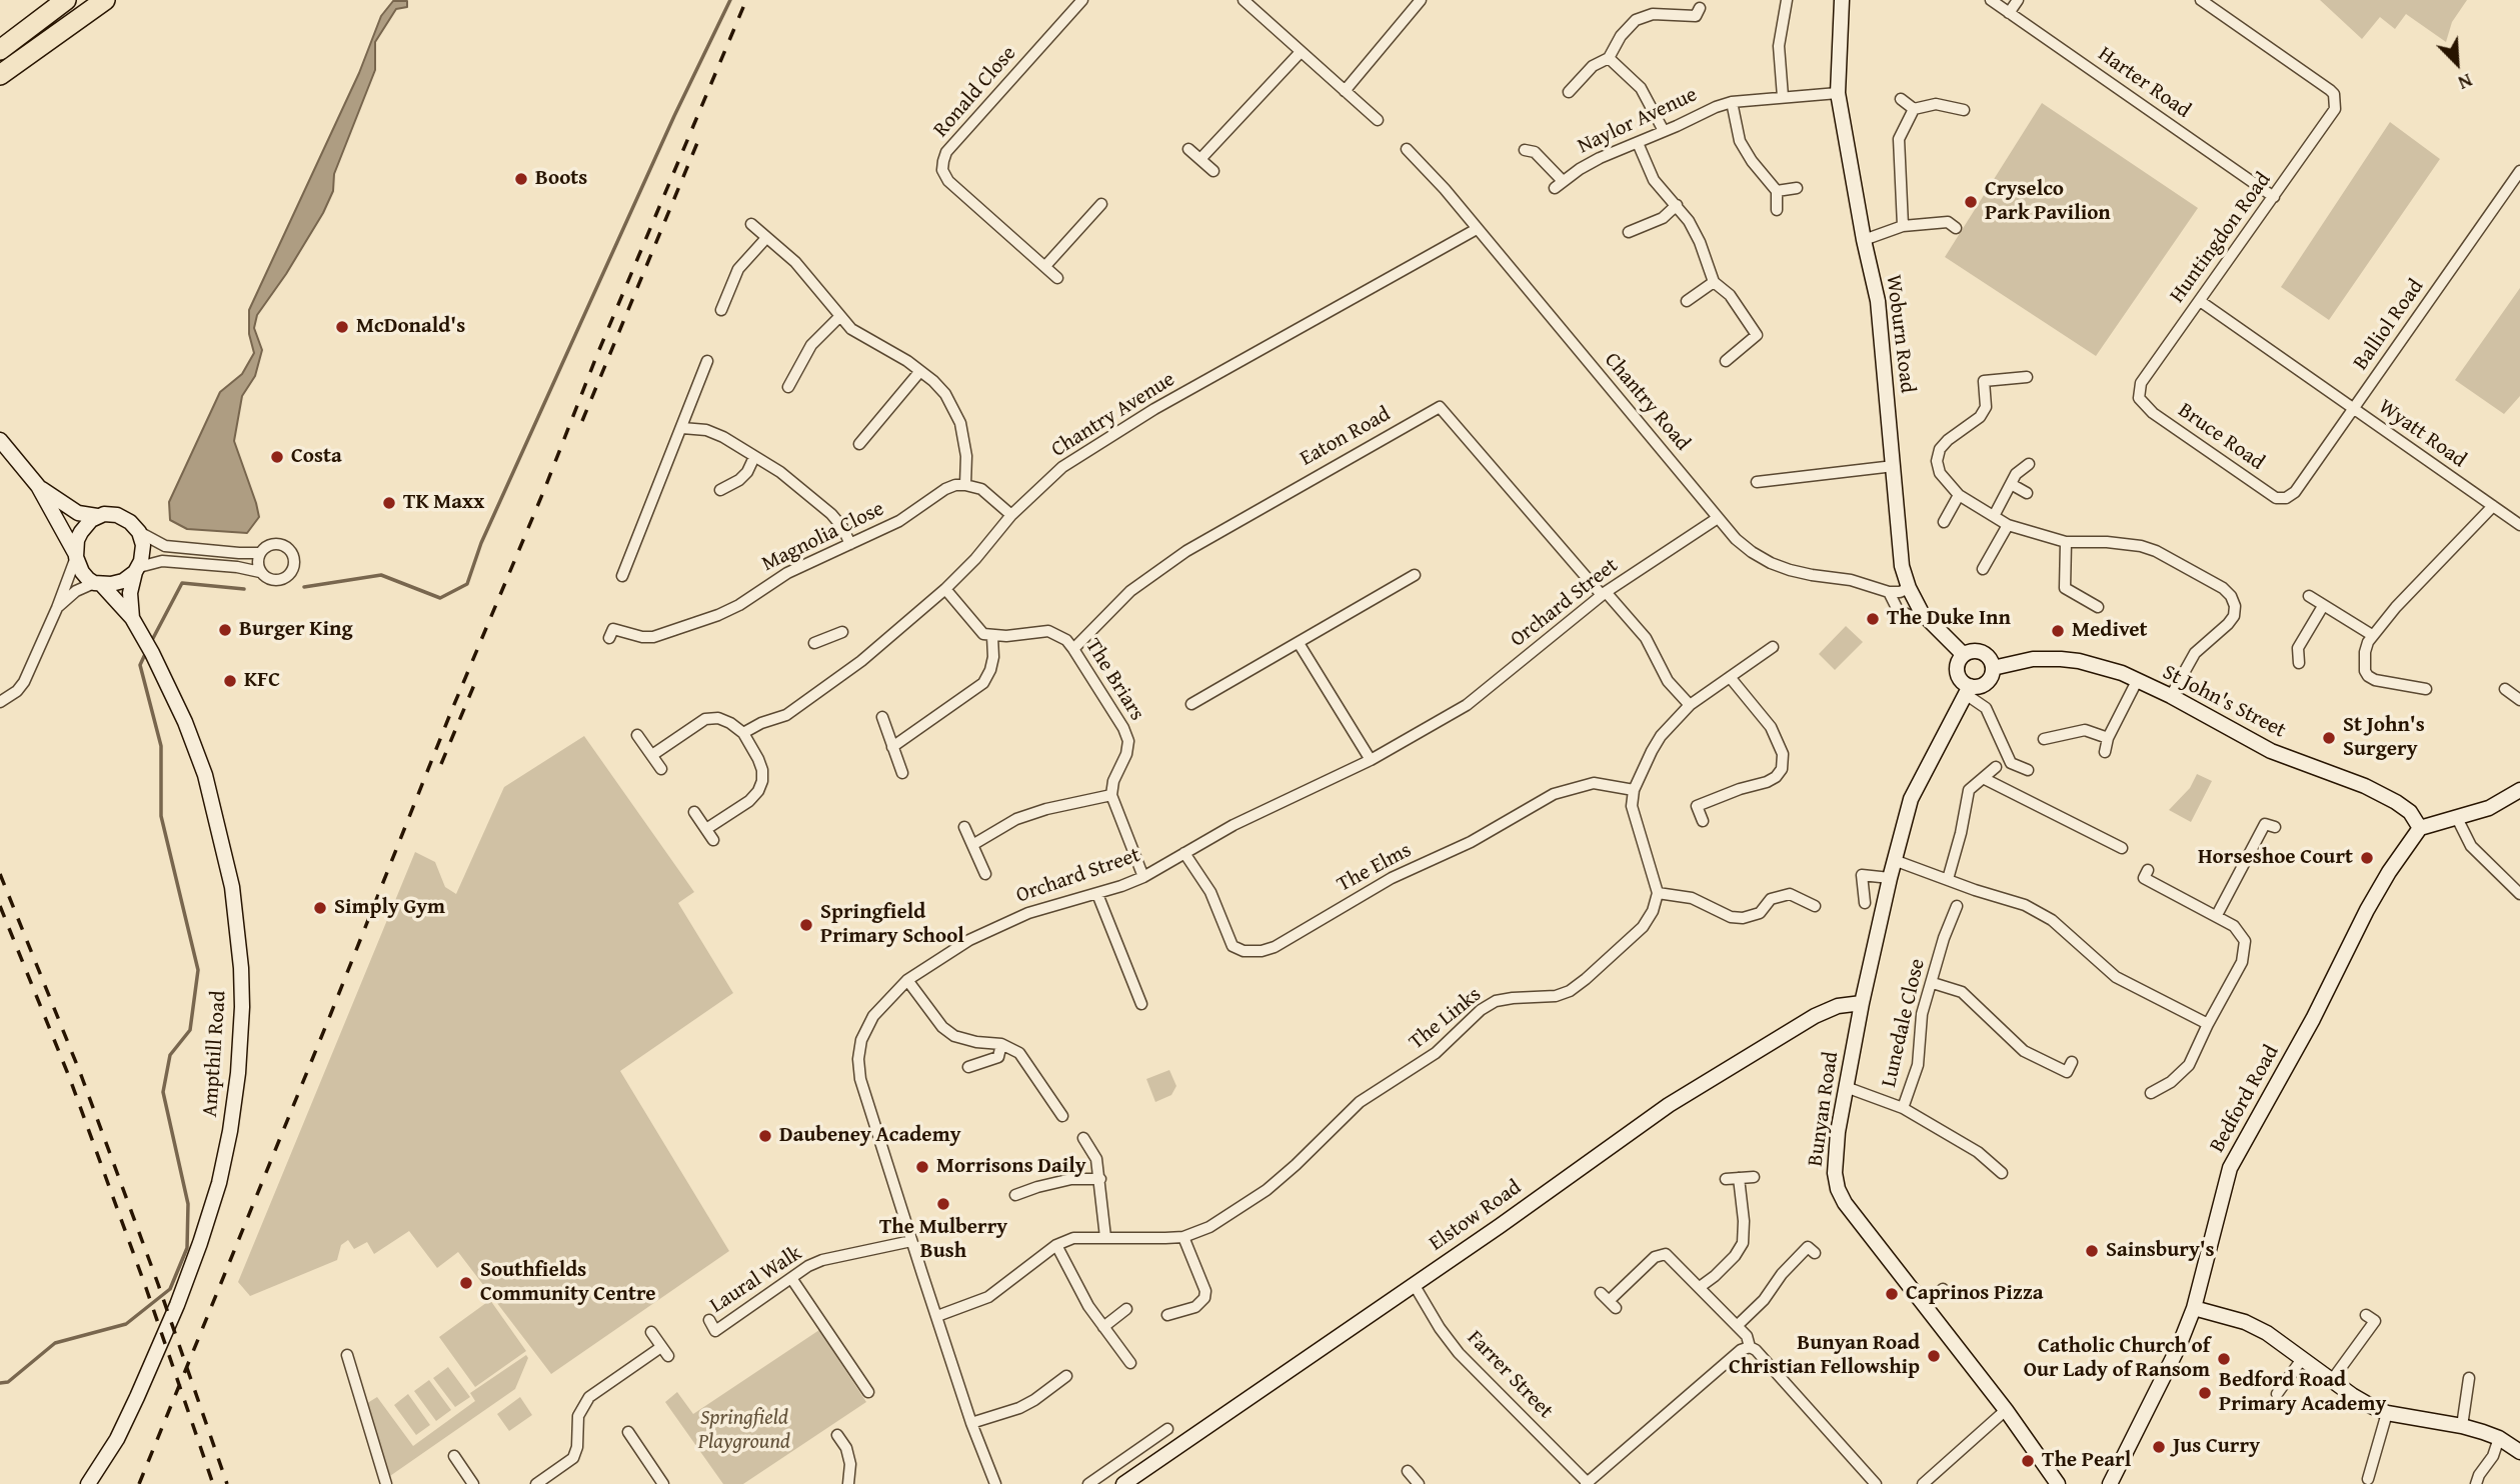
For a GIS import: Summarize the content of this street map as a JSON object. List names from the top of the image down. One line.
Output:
{"streets":{"main road":["Woburn Road","St John's Street","Ampthill Road","Bedford Road","Bunyan Road","Elstow Road"],"street":["Harter Road","Ronald Close","Naylor Avenue","Huntingdon Road","Balliol Road","Chantry Road","Chantry Avenue","Wyatt Road","Eaton Road","Bruce Road","Magnolia Close","Orchard Street","The Briars","The Elms","The Links","Lunedale Close","Laural Walk","Farrer Street"]},"crossings":[["Harter Road","Huntingdon Road"],["Naylor Avenue","Woburn Road"],["Huntingdon Road","Wyatt Road"],["Huntingdon Road","Bruce Road"],["Balliol Road","Wyatt Road"],["Balliol Road","Bruce Road"],["Woburn Road","Chantry Road"],["Woburn Road","St John's Street"],["Woburn Road","Bunyan Road"],["Chantry Road","Chantry Avenue"],["Chantry Road","Orchard Street"],["Eaton Road","Orchard Street"],["Eaton Road","The Briars"],["Orchard Street","The Elms"],["Orchard Street","The Links"],["Orchard Street","Laural Walk"],["St John's Street","Bedford Road"],["St John's Street","Bunyan Road"],["Bunyan Road","Elstow Road"],["Elstow Road","Farrer Street"]],"parks":["Springfield Playground"],"places":["Boots","Cryselco Park Pavilion","McDonald's","Costa","TK Maxx","The Duke Inn","Burger King","Medivet","KFC","St John's Surgery","Horseshoe Court","Simply Gym","Springfield Primary School","Daubeney Academy","Morrisons Daily","The Mulberry Bush","Sainsbury's","Southfields Community Centre","Caprinos Pizza","Bunyan Road Christian Fellowship","Catholic Church of Our Lady of Ransom","Bedford Road Primary Academy","Jus Curry","The Pearl"],"north":"bottom right"}
